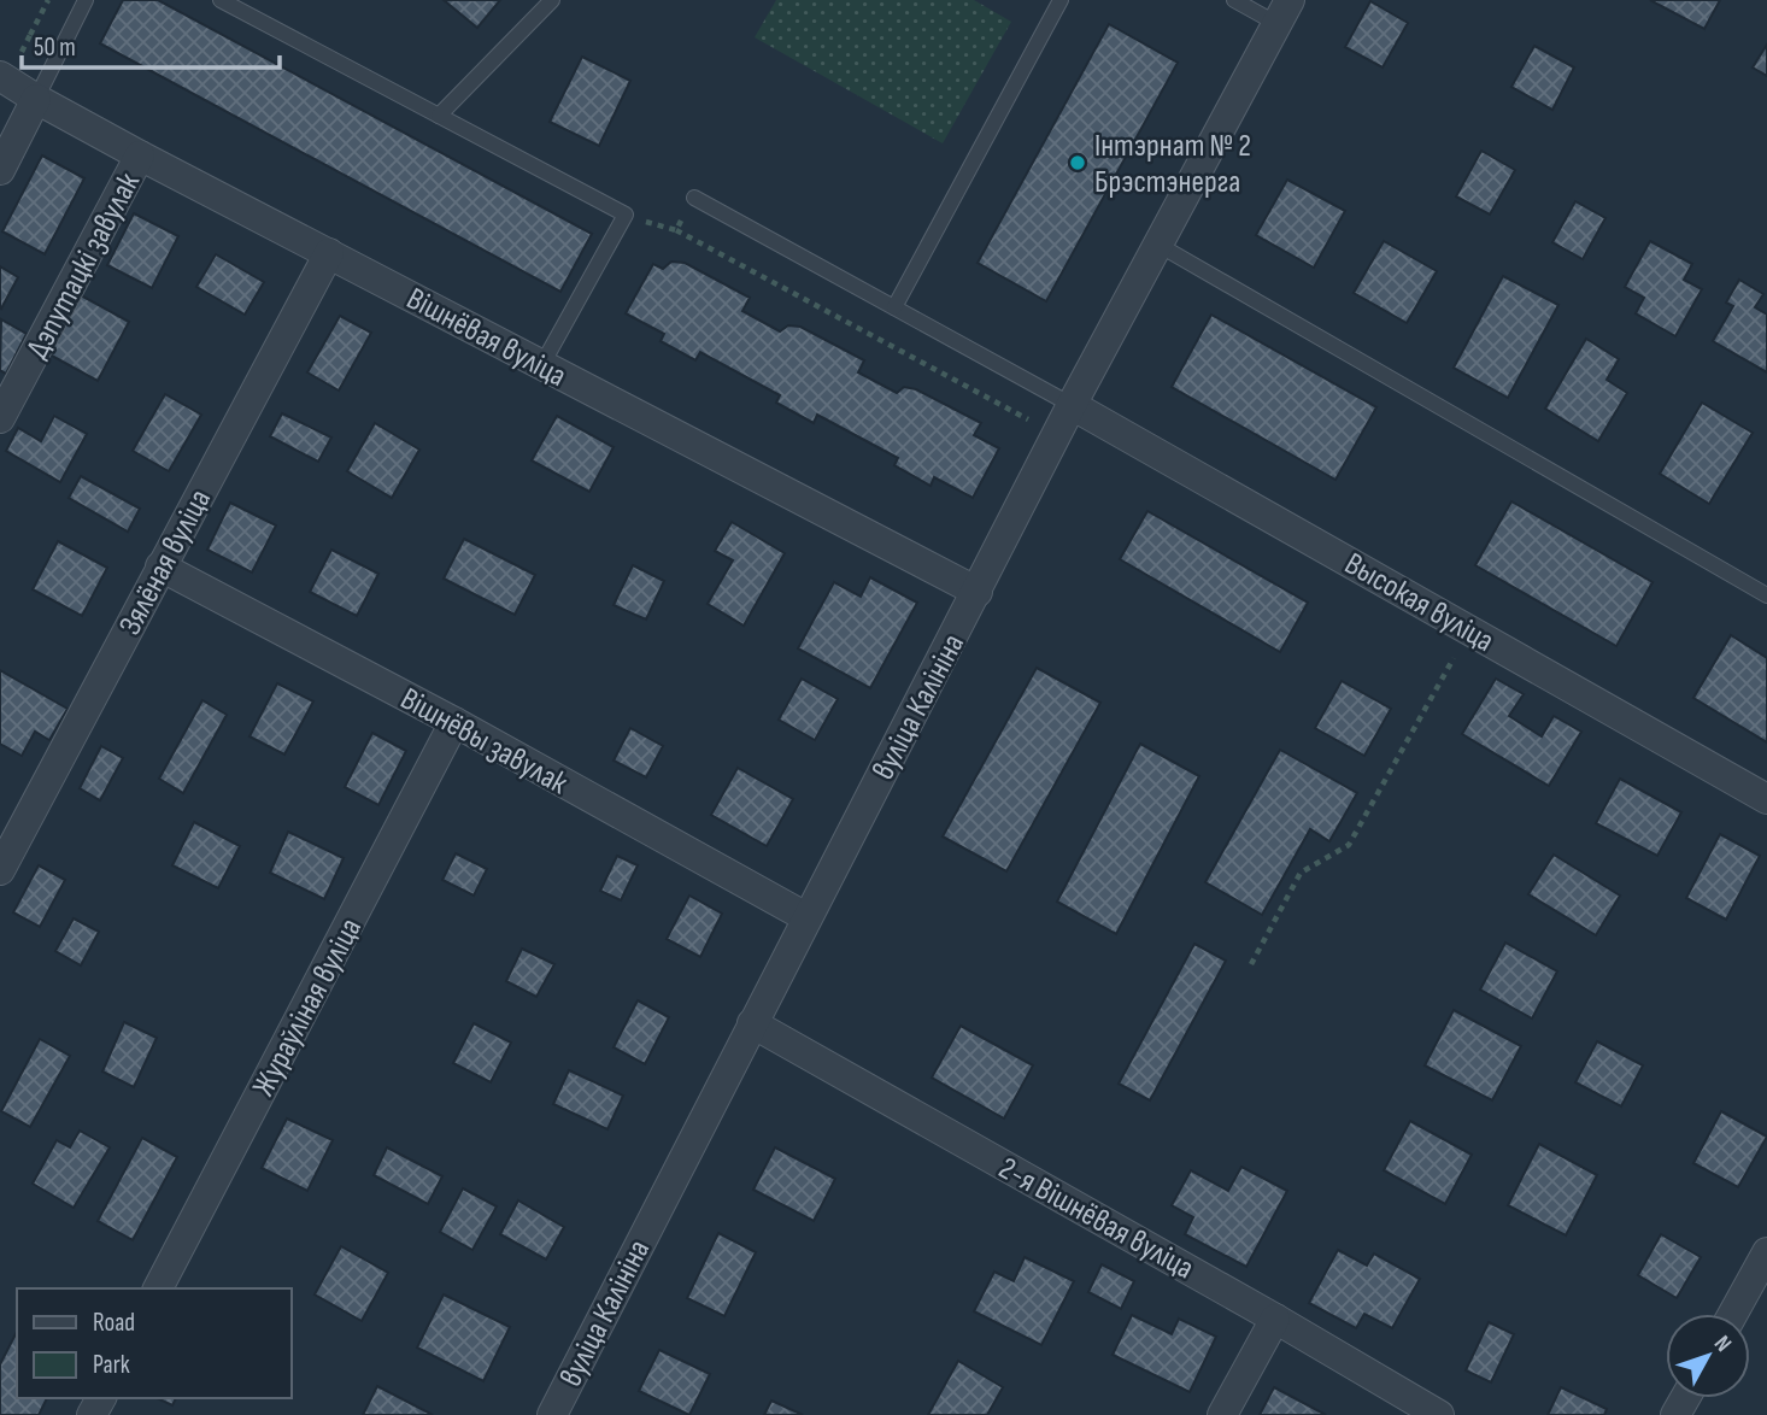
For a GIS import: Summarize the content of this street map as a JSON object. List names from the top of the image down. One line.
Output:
{"streets":{"street":["Дэпутацкі завулак","Вішнёвая вуліца","Зялёная вуліца","Высокая вуліца","вуліца Калініна","Вішнёвы завулак","Жураўліная вуліца","2-я Вішнёвая вуліца"]},"crossings":[["Дэпутацкі завулак","Вішнёвая вуліца"],["Вішнёвая вуліца","Зялёная вуліца"],["Вішнёвая вуліца","вуліца Калініна"],["Зялёная вуліца","Вішнёвы завулак"],["Высокая вуліца","вуліца Калініна"],["вуліца Калініна","Вішнёвы завулак"],["вуліца Калініна","2-я Вішнёвая вуліца"],["Вішнёвы завулак","Жураўліная вуліца"]],"places":["Інтэрнат № 2 Брэстэнерга"],"legend":["Road","Park"],"scale_bar":"50 m","north":"top right"}
